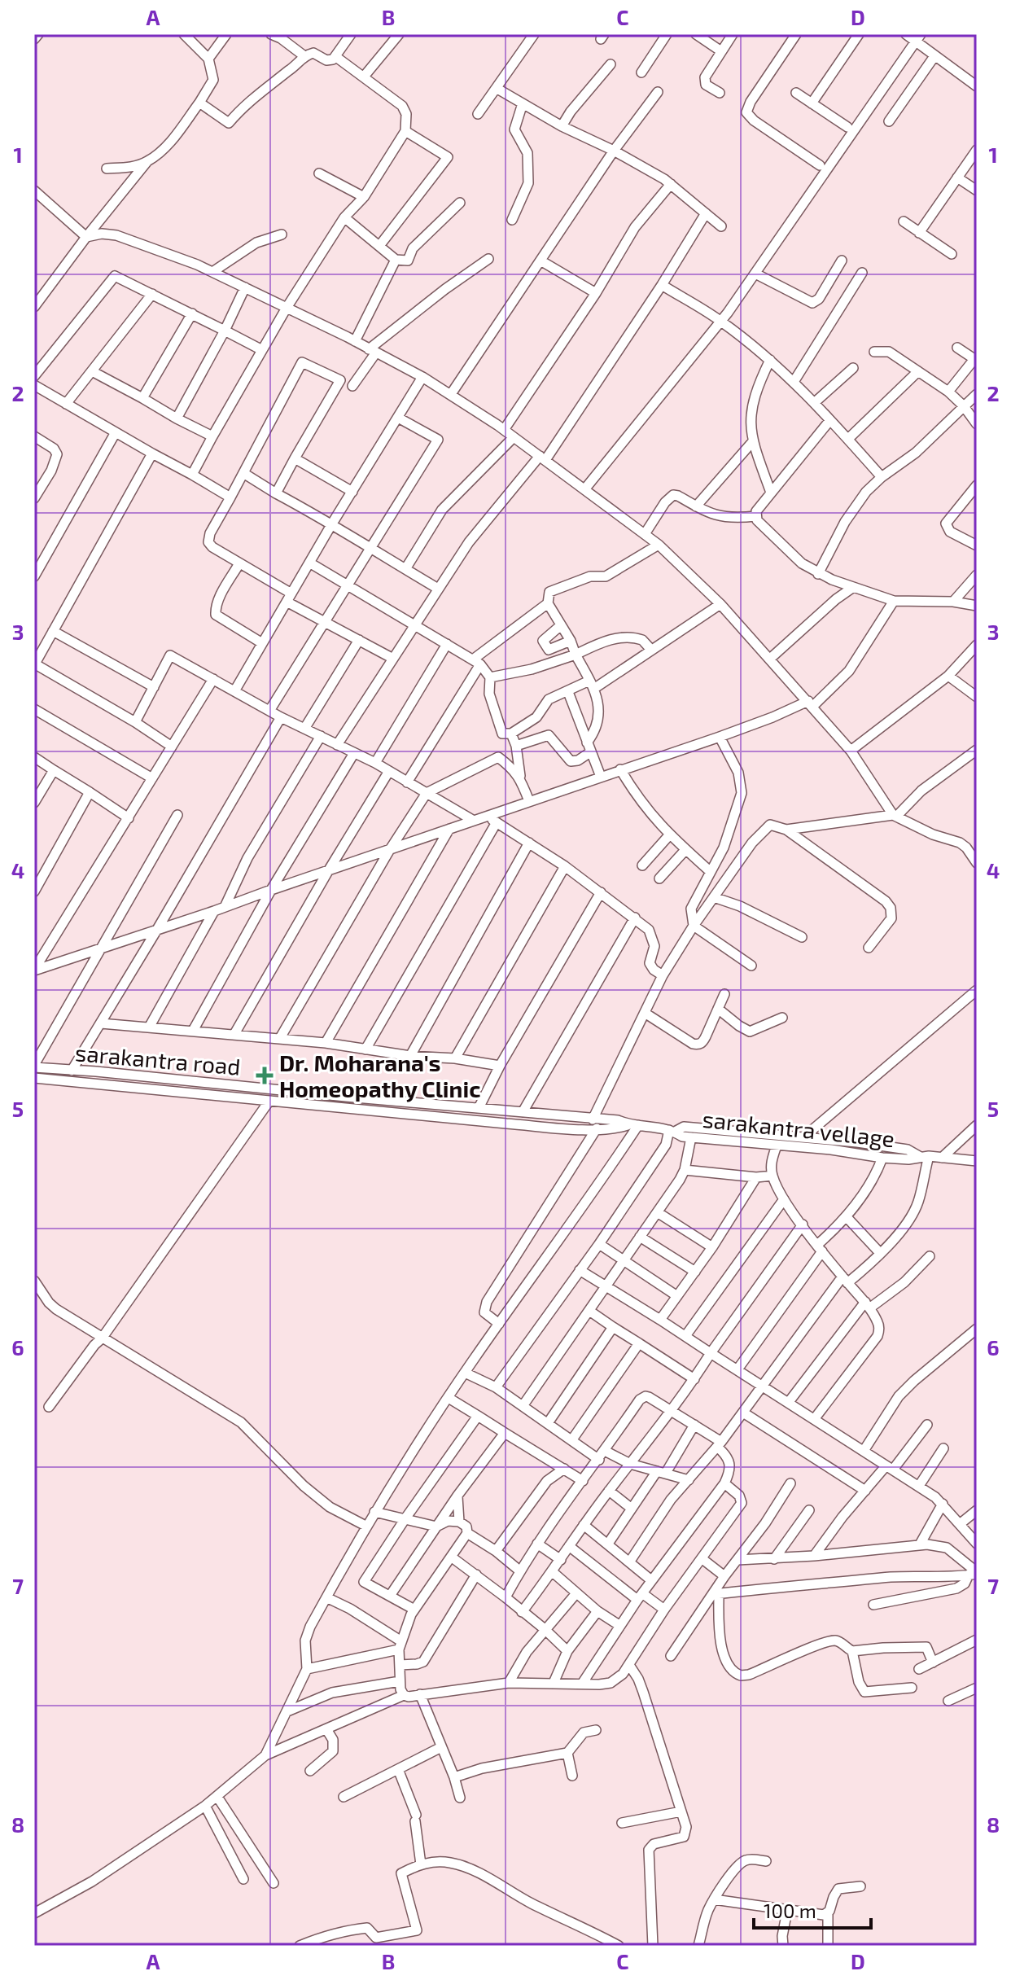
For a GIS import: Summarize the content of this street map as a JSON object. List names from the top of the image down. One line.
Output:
{"streets":{"street":["sarakantra road","sarakantra vellage"]},"crossings":[["sarakantra road","sarakantra vellage"]],"places":{"health":["Dr. Moharana's Homeopathy Clinic"]},"scale_bar":"100 m","grid":{"columns":["A","B","C","D"],"rows":["1","2","3","4","5","6","7","8"]}}
